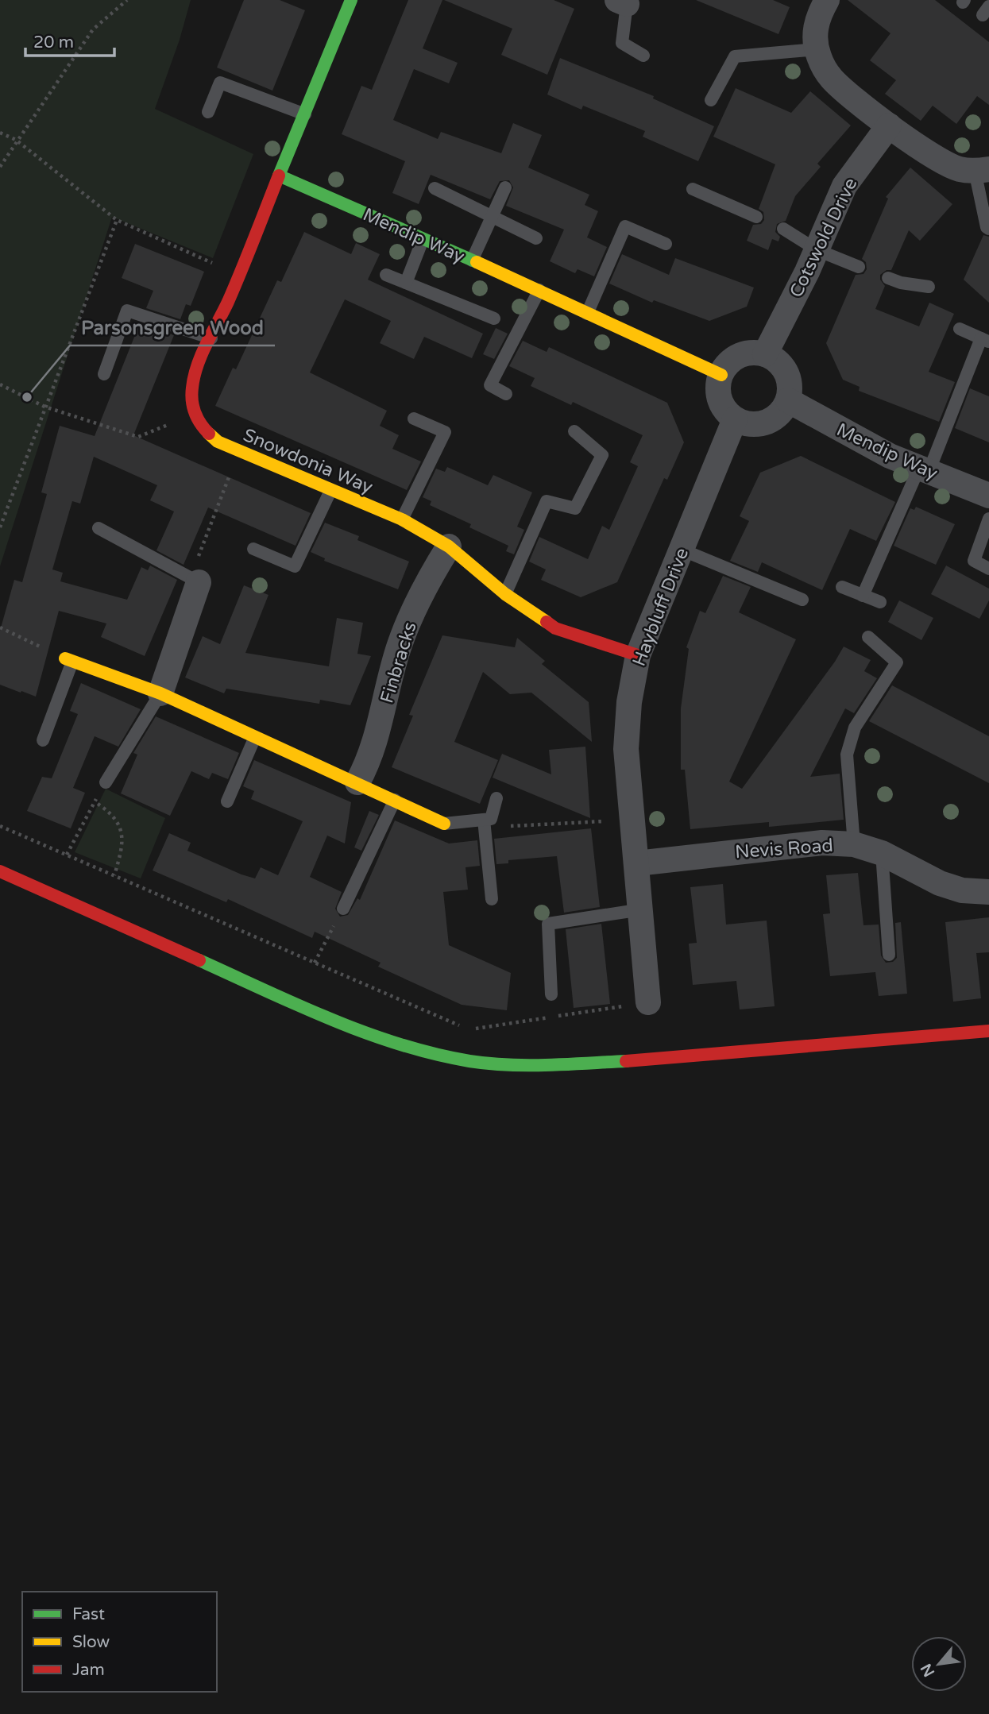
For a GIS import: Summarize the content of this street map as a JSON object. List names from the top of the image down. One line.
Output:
{"streets":{"street":["Mendip Way","Cotswold Drive","Snowdonia Way","Haybluff Drive","Finbracks","Nevis Road"]},"crossings":[["Mendip Way","Cotswold Drive"],["Mendip Way","Haybluff Drive"],["Cotswold Drive","Haybluff Drive"],["Snowdonia Way","Haybluff Drive"],["Snowdonia Way","Finbracks"],["Haybluff Drive","Nevis Road"]],"places":["Parsonsgreen Wood"],"legend":["Fast","Slow","Jam"],"scale_bar":"20 m","north":"bottom left"}
